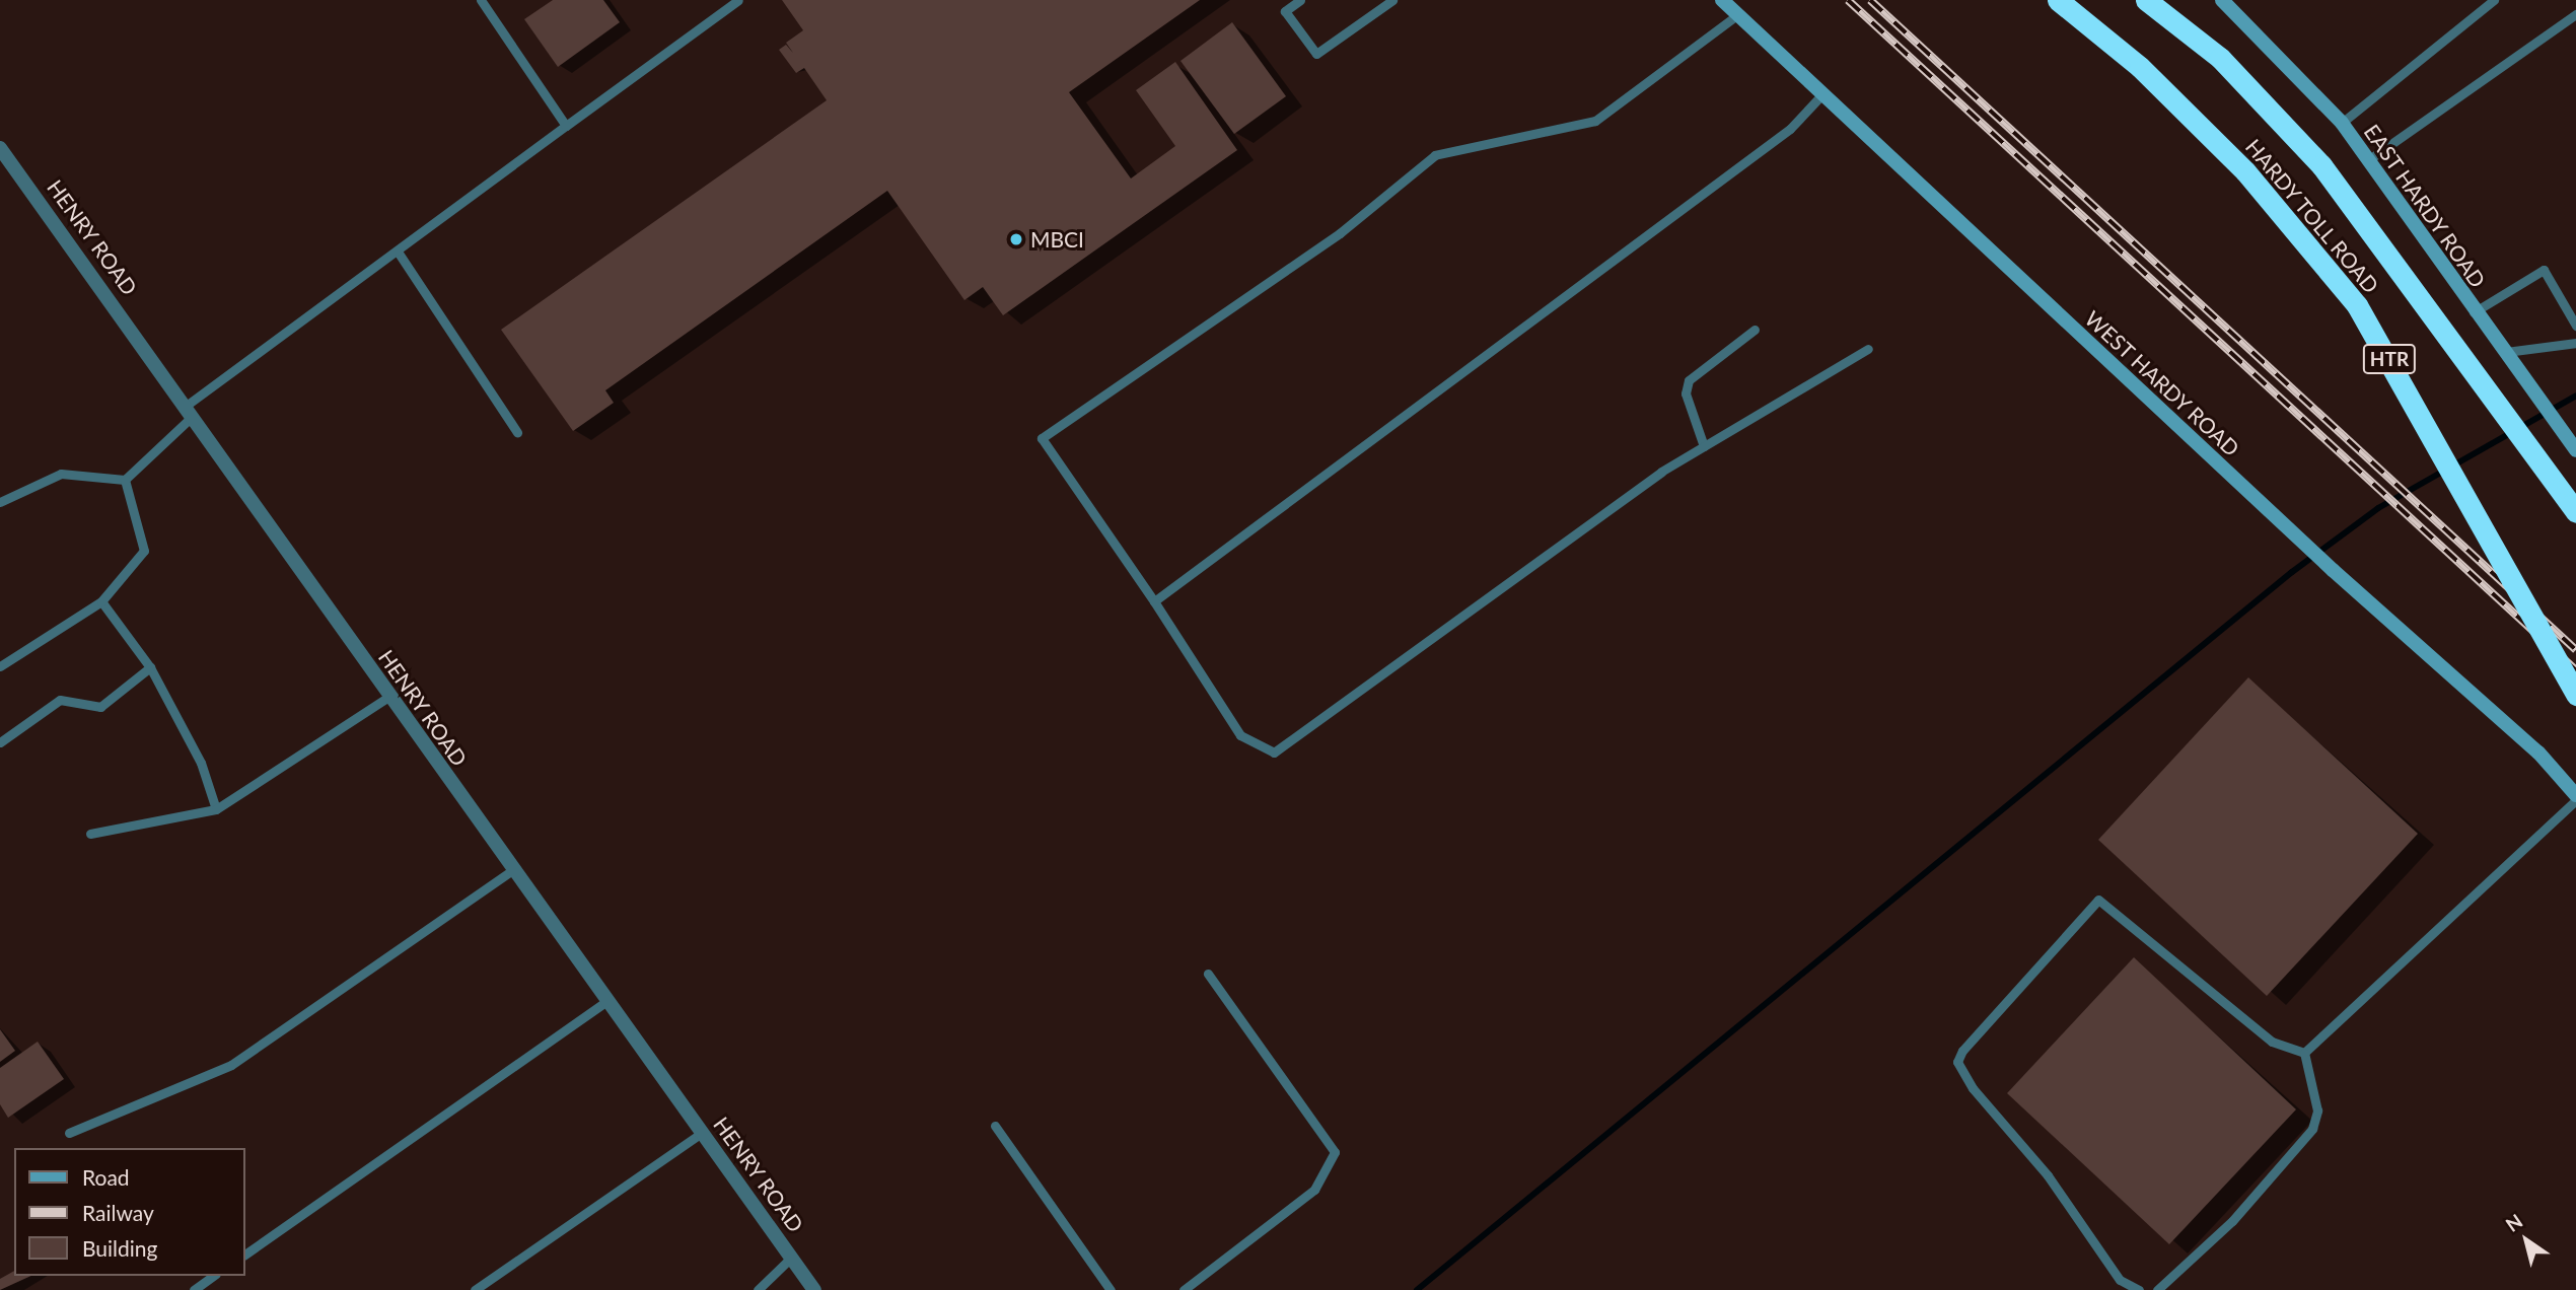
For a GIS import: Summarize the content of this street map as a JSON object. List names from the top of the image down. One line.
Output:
{"streets":{"highway":["HARDY TOLL ROAD","HTR"],"main road":["EAST HARDY ROAD","WEST HARDY ROAD"],"street":["HENRY ROAD"]},"places":["MBCI"],"legend":["Road","Railway","Building"],"north":"top left"}
